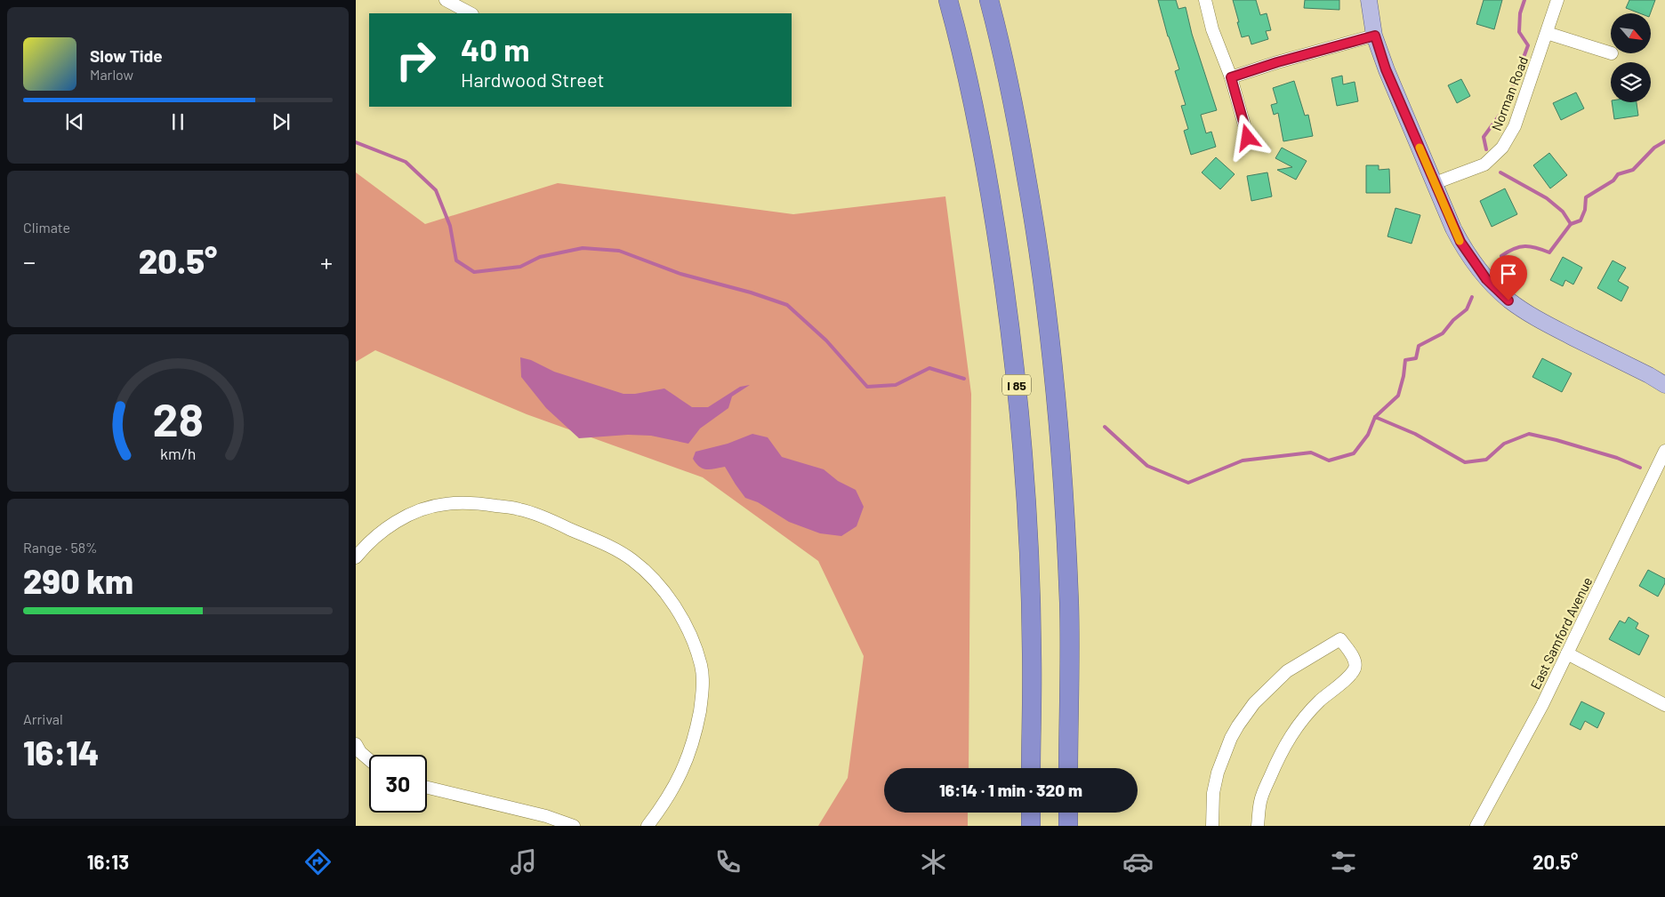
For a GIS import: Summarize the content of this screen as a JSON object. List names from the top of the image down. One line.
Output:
{"streets":{"highway":["I 85"],"street":["Norman Road","East Samford Avenue"]},"north":"bottom right","page":{"turn":["40 m","Hardwood Street"],"song":["Slow Tide","Marlow"],"tile":["Climate",["Range · 58%","290 km"],["Arrival","16:14"]],"heat":["−","20.5°","+"],"limit":"30","trip":"16:14 · 1 min · 320 m","tabs":["16:13","20.5°"],"gauge":["28","km/h"]}}
